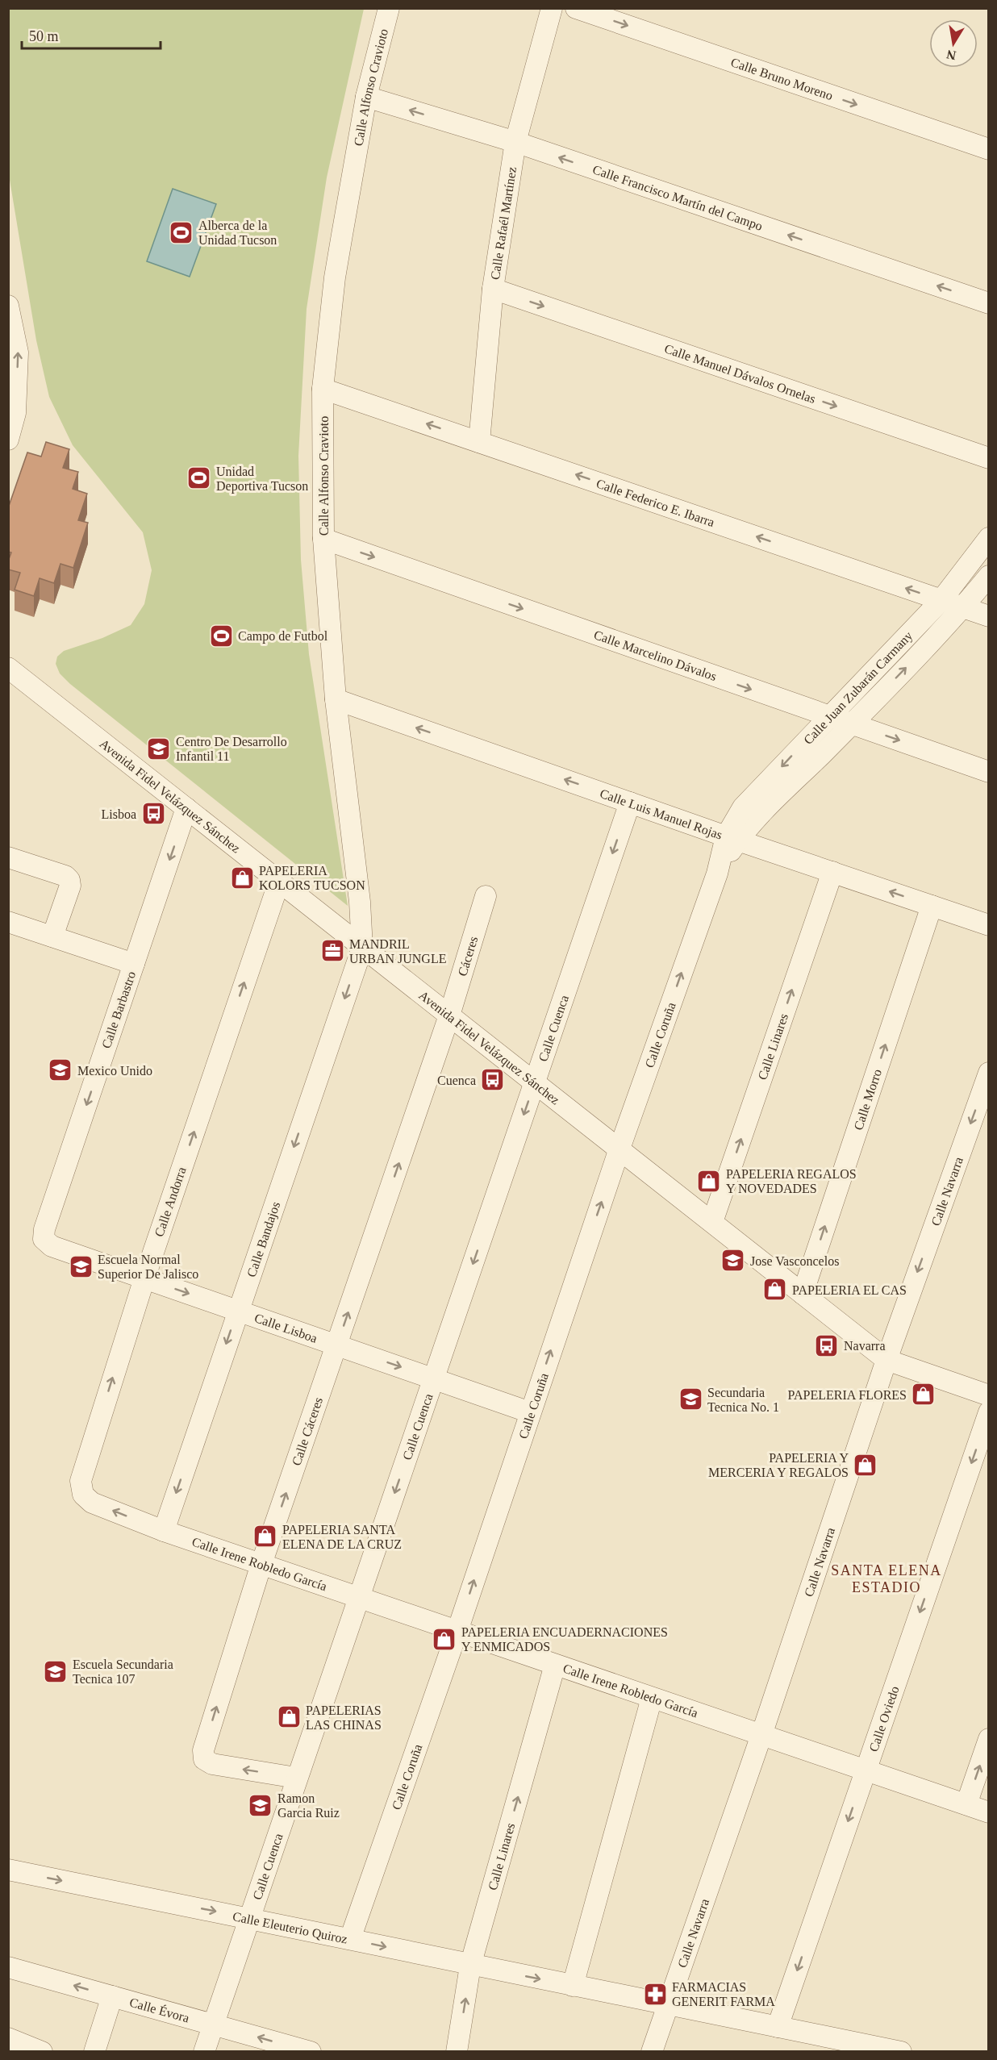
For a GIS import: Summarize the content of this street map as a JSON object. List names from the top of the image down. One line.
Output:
{"streets":{"street":["Calle Bruno Moreno","Calle Alfonso Cravioto","Calle Francisco Martín del Campo","Calle Rafaél Martínez","Calle Manuel Dávalos Ornelas","Calle Federico E. Ibarra","Calle Marcelino Dávalos","Calle Juan Zubarán Carmany","Avenida Fidel Velázquez Sánchez","Calle Luis Manuel Rojas","Cáceres","Calle Barbastro","Calle Cuenca","Calle Coruña","Calle Linares","Calle Morro","Calle Navarra","Calle Andorra","Calle Bandajos","Calle Lisboa","Calle Cáceres","Calle Irene Robledo García","Calle Oviedo","Calle Eleuterio Quiroz","Calle Évora"]},"crossings":[["Calle Alfonso Cravioto","Calle Francisco Martín del Campo"],["Calle Alfonso Cravioto","Calle Federico E. Ibarra"],["Calle Alfonso Cravioto","Calle Marcelino Dávalos"],["Calle Alfonso Cravioto","Avenida Fidel Velázquez Sánchez"],["Calle Alfonso Cravioto","Calle Luis Manuel Rojas"],["Calle Alfonso Cravioto","Calle Bandajos"],["Calle Francisco Martín del Campo","Calle Rafaél Martínez"],["Calle Rafaél Martínez","Calle Manuel Dávalos Ornelas"],["Calle Rafaél Martínez","Calle Federico E. Ibarra"],["Calle Federico E. Ibarra","Calle Juan Zubarán Carmany"],["Calle Marcelino Dávalos","Calle Juan Zubarán Carmany"],["Calle Juan Zubarán Carmany","Calle Luis Manuel Rojas"],["Calle Juan Zubarán Carmany","Calle Coruña"],["Avenida Fidel Velázquez Sánchez","Cáceres"],["Avenida Fidel Velázquez Sánchez","Calle Barbastro"],["Avenida Fidel Velázquez Sánchez","Calle Cuenca"],["Avenida Fidel Velázquez Sánchez","Calle Coruña"],["Avenida Fidel Velázquez Sánchez","Calle Linares"],["Avenida Fidel Velázquez Sánchez","Calle Morro"],["Avenida Fidel Velázquez Sánchez","Calle Navarra"],["Avenida Fidel Velázquez Sánchez","Calle Andorra"],["Avenida Fidel Velázquez Sánchez","Calle Bandajos"],["Avenida Fidel Velázquez Sánchez","Calle Cáceres"],["Calle Luis Manuel Rojas","Calle Cuenca"],["Calle Luis Manuel Rojas","Calle Coruña"],["Calle Luis Manuel Rojas","Calle Linares"],["Calle Luis Manuel Rojas","Calle Morro"],["Cáceres","Calle Cáceres"],["Calle Barbastro","Calle Lisboa"],["Calle Cuenca","Calle Lisboa"],["Calle Cuenca","Calle Cáceres"],["Calle Cuenca","Calle Irene Robledo García"],["Calle Cuenca","Calle Eleuterio Quiroz"],["Calle Cuenca","Calle Évora"],["Calle Coruña","Calle Lisboa"],["Calle Coruña","Calle Irene Robledo García"],["Calle Coruña","Calle Eleuterio Quiroz"],["Calle Linares","Calle Irene Robledo García"],["Calle Linares","Calle Eleuterio Quiroz"],["Calle Navarra","Calle Irene Robledo García"],["Calle Navarra","Calle Eleuterio Quiroz"],["Calle Andorra","Calle Bandajos"],["Calle Andorra","Calle Lisboa"],["Calle Andorra","Calle Irene Robledo García"],["Calle Bandajos","Calle Lisboa"],["Calle Bandajos","Calle Irene Robledo García"],["Calle Lisboa","Calle Cáceres"],["Calle Cáceres","Calle Irene Robledo García"],["Calle Irene Robledo García","Calle Oviedo"],["Calle Oviedo","Calle Eleuterio Quiroz"]],"one_way":["Calle Bruno Moreno","Calle Francisco Martín del Campo","Calle Manuel Dávalos Ornelas","Calle Federico E. Ibarra","Calle Marcelino Dávalos","Calle Luis Manuel Rojas","Calle Barbastro","Calle Cuenca","Calle Coruña","Calle Morro","Calle Andorra","Calle Bandajos","Calle Lisboa","Calle Cáceres","Calle Oviedo","Calle Eleuterio Quiroz","Calle Évora"],"districts":["SANTA ELENA ESTADIO"],"places":{"sports":["Alberca de la Unidad Tucson","Unidad Deportiva Tucson","Campo de Futbol"],"school or university":["Centro De Desarrollo Infantil 11","Mexico Unido","Jose Vasconcelos","Escuela Normal Superior De Jalisco","Secundaria Tecnica No. 1","Escuela Secundaria Tecnica 107","Ramon Garcia Ruiz"],"bus stop":["Lisboa","Cuenca","Navarra"],"shop":["PAPELERIA KOLORS TUCSON","PAPELERIA REGALOS Y NOVEDADES","PAPELERIA EL CAS","PAPELERIA FLORES","PAPELERIA Y MERCERIA Y REGALOS","PAPELERIA SANTA ELENA DE LA CRUZ","PAPELERIA ENCUADERNACIONES Y ENMICADOS","PAPELERIAS LAS CHINAS"],"office":["MANDRIL URBAN JUNGLE"],"pharmacy":["FARMACIAS GENERIT FARMA"]},"scale_bar":"50 m","north":"bottom"}
